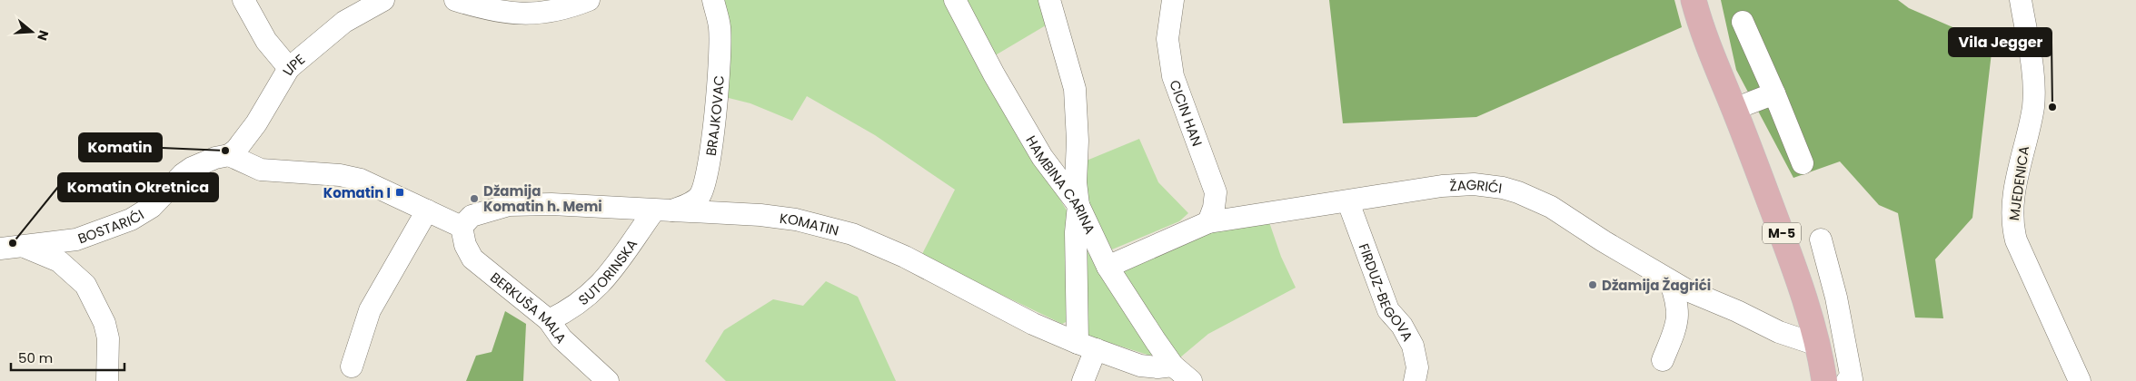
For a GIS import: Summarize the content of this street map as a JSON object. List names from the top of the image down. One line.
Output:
{"streets":{"main road":["M-5"],"street":["LIPE","CICIN HAN","BRAJKOVAC","MJEDENICA","HAMBINA CARINA","ŽAGRIĆI","BOSTARIĆI","KOMATIN","SUTORINSKA","FIRDUZ-BEGOVA","BERKUŠA MALA"]},"crossings":[["LIPE","BOSTARIĆI"],["CICIN HAN","ŽAGRIĆI"],["BRAJKOVAC","KOMATIN"],["BRAJKOVAC","SUTORINSKA"],["HAMBINA CARINA","ŽAGRIĆI"],["HAMBINA CARINA","KOMATIN"],["ŽAGRIĆI","M-5"],["ŽAGRIĆI","FIRDUZ-BEGOVA"],["KOMATIN","SUTORINSKA"],["KOMATIN","BERKUŠA MALA"],["SUTORINSKA","BERKUŠA MALA"]],"places":{"other":["Vila Jegger","Komatin","Džamija Komatin h. Memi","Komatin Okretnica","Džamija Žagrići"],"transit":["Komatin I"]},"scale_bar":"50 m","north":"right"}
